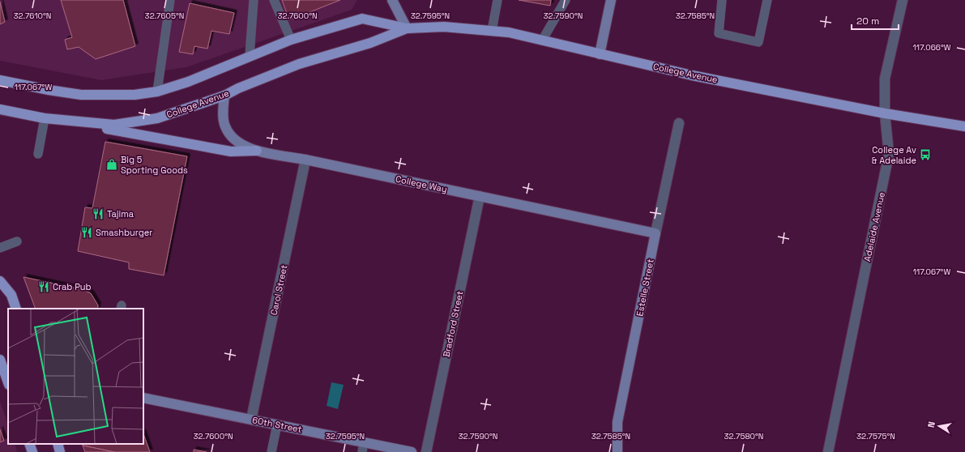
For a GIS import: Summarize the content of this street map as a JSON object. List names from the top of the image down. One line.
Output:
{"streets":{"main road":["College Avenue"],"street":["College Way","Adelaide Avenue","Estelle Street","Carol Street","Bradford Street","60th Street"]},"crossings":[["College Avenue","College Way"],["College Avenue","Adelaide Avenue"],["College Way","Estelle Street"],["College Way","Carol Street"],["College Way","Bradford Street"],["Carol Street","60th Street"]],"places":{"bus stop":["College Av & Adelaide"],"shop":["Big 5 Sporting Goods"],"restaurant":["Tajima","Smashburger","Crab Pub"]},"scale_bar":"20 m","north":"left","coordinates":["32.7610°N","32.7605°N","32.7600°N","32.7595°N","32.7590°N","32.7585°N","117.066°W","117.067°W","32.7580°N","32.7575°N"]}
